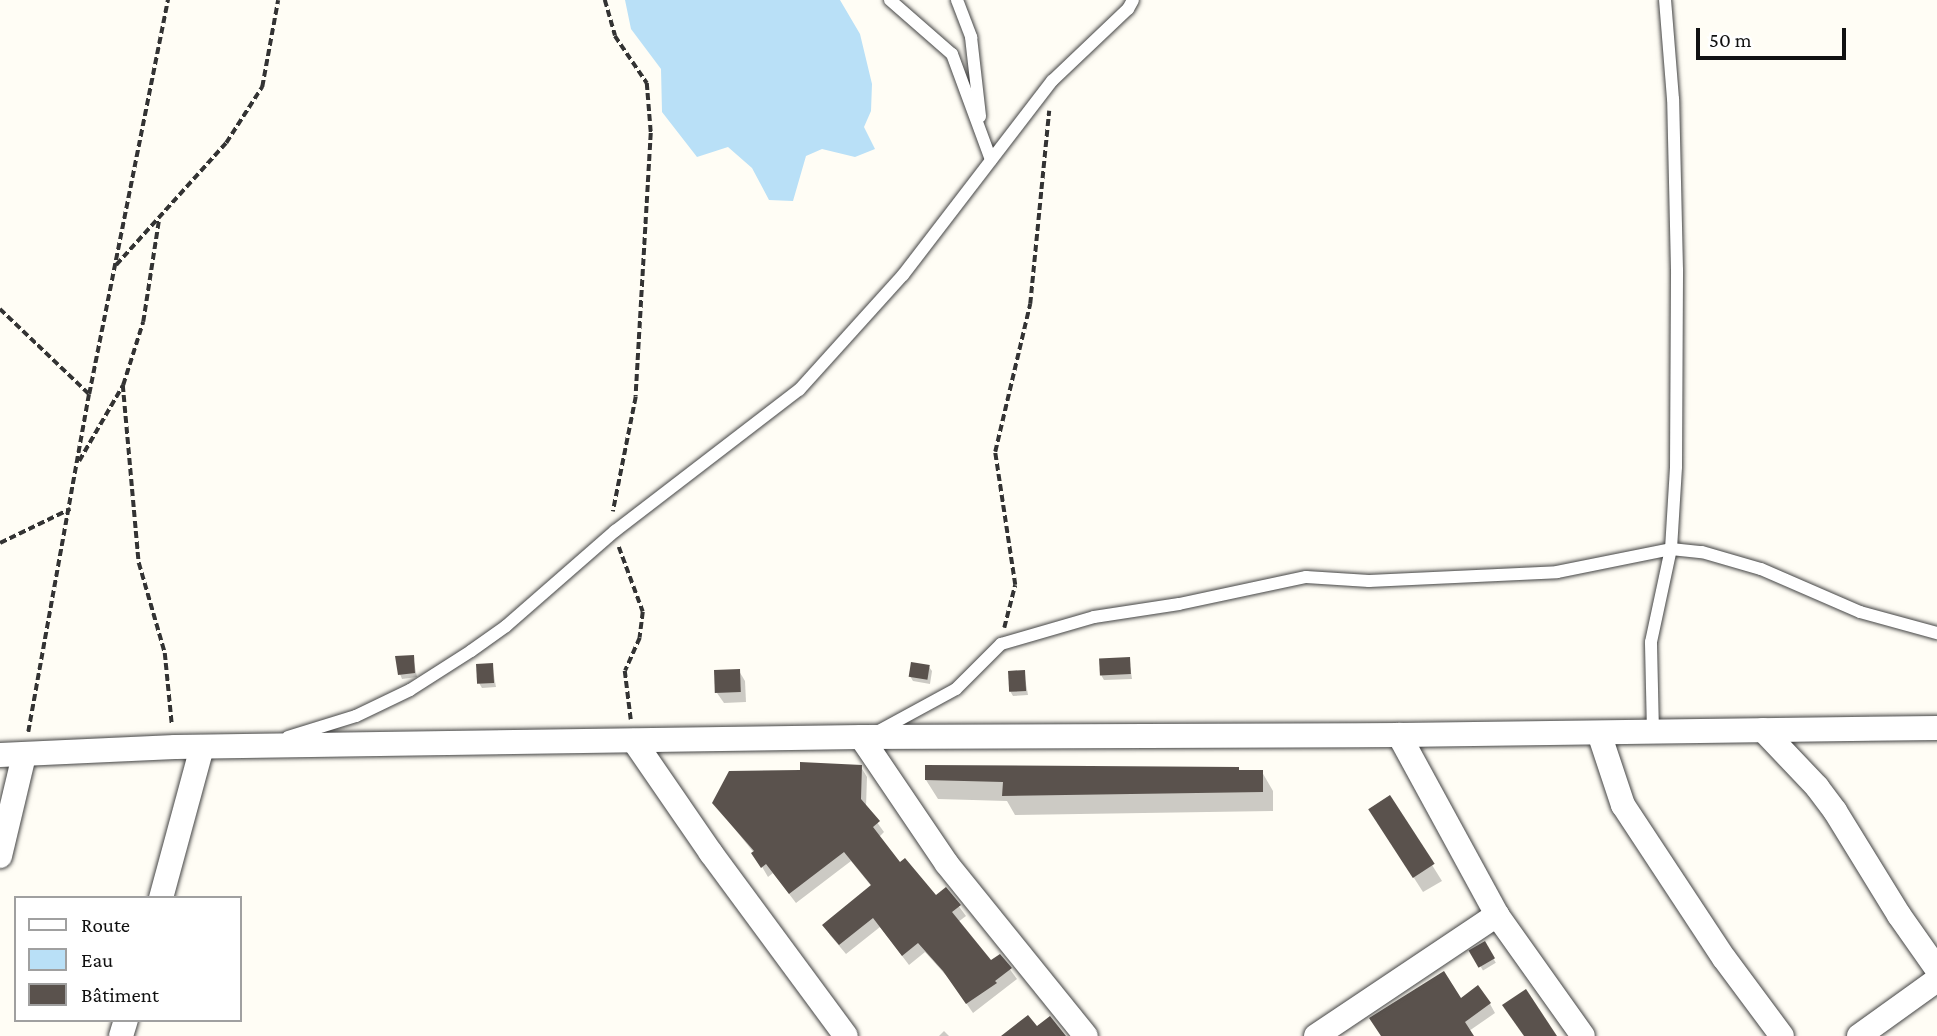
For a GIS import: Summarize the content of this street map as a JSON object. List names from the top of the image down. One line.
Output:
{"legend":["Route","Eau","Bâtiment"],"scale_bar":"50 m"}
